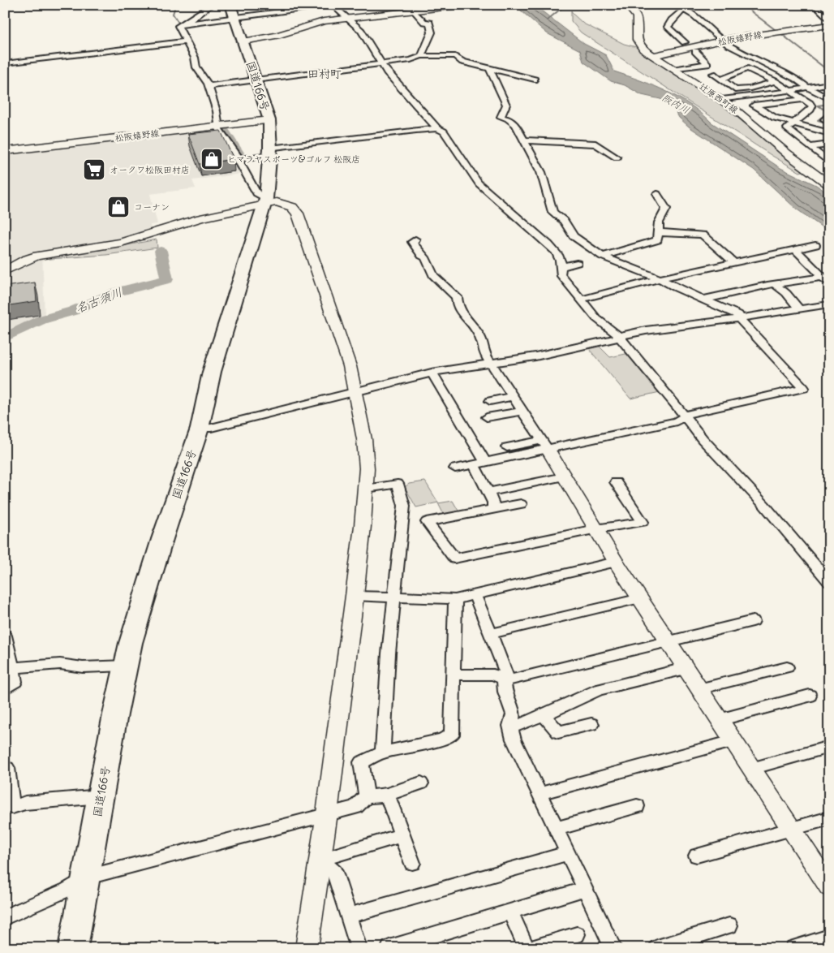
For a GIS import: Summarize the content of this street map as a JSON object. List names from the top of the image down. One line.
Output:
{"streets":{"highway":["国道166号"],"main road":["松阪嬉野線","辻原西町線"]},"crossings":[["松阪嬉野線","国道166号"],["松阪嬉野線","辻原西町線"]],"districts":["田村町"],"water":["阪内川","名古須川"],"places":{"shop":["ヒマラヤスポーツ&ゴルフ 松阪店","コーナン"],"supermarket":["オークワ松阪田村店"]}}
